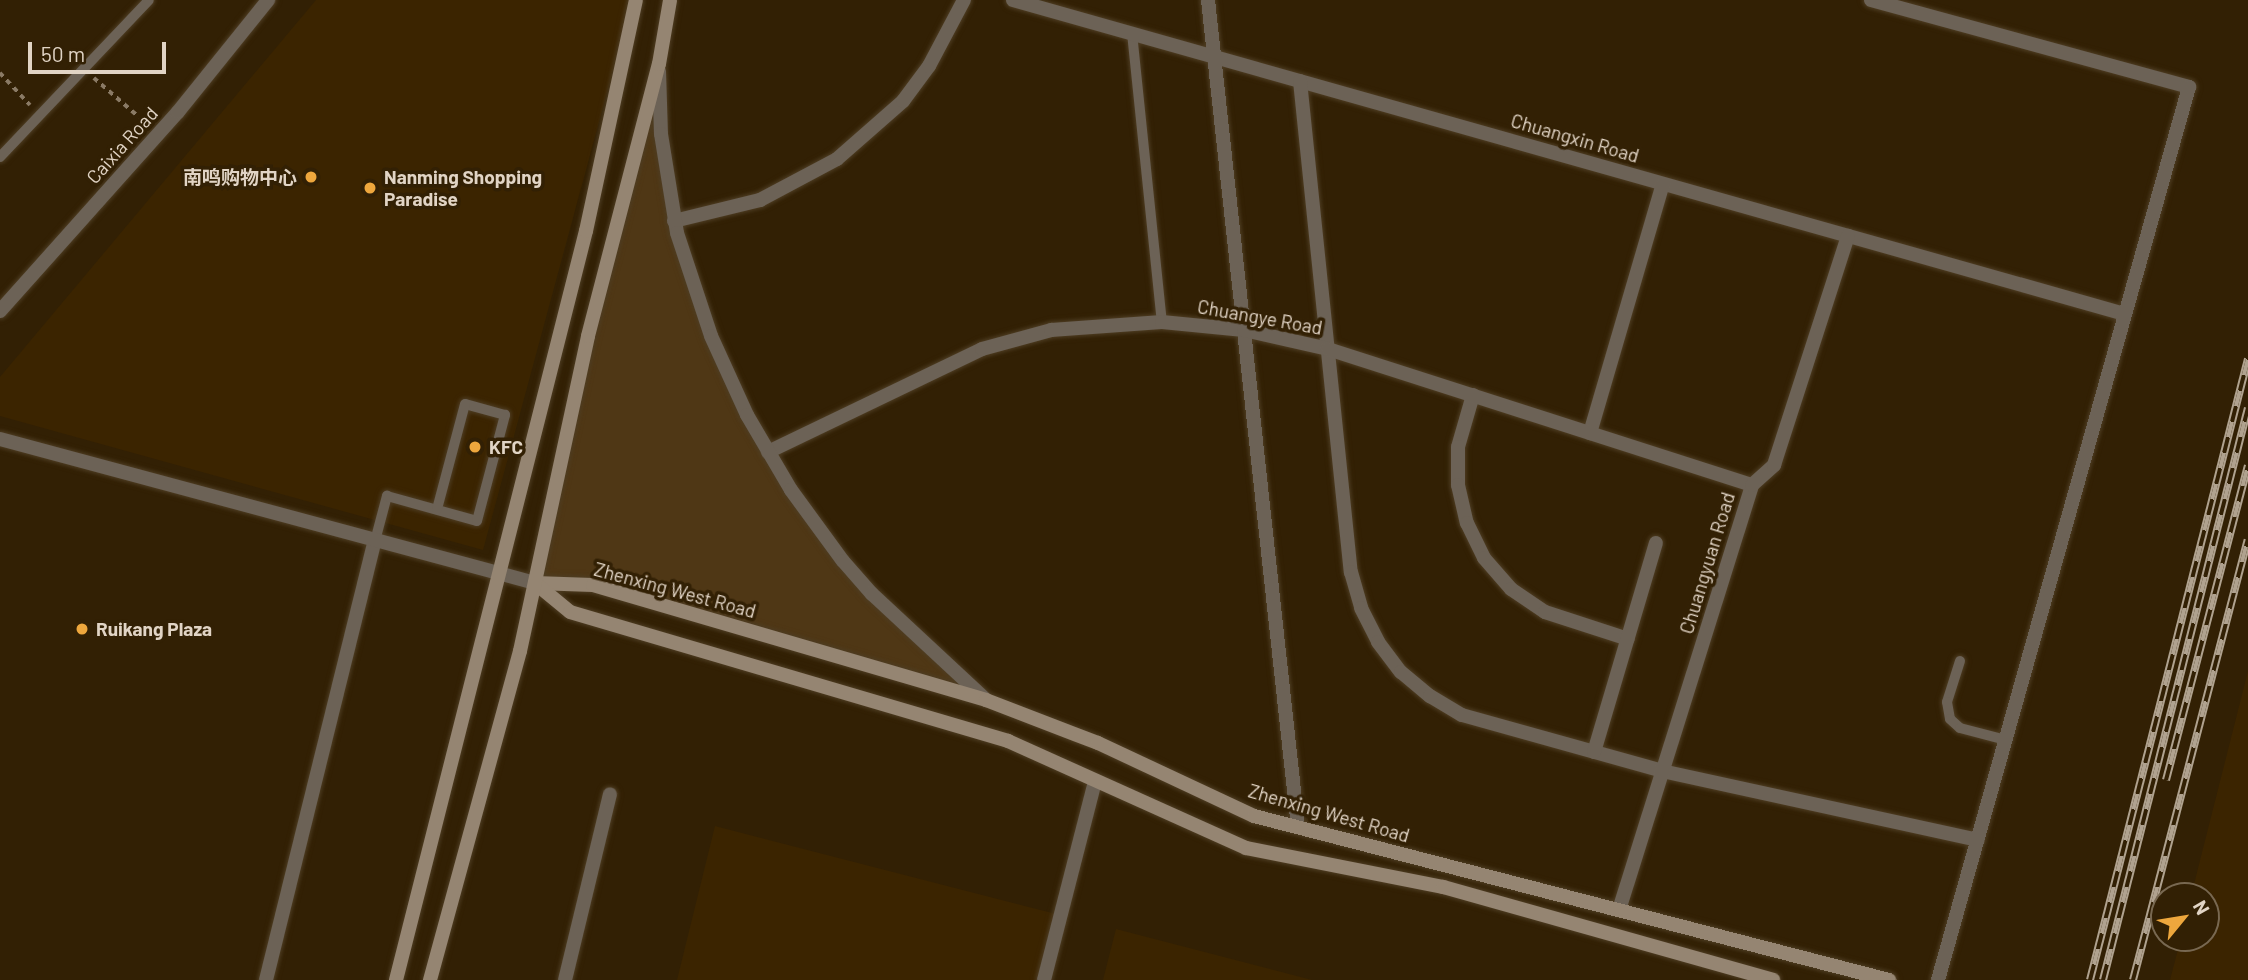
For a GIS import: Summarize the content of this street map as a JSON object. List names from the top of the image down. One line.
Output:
{"streets":{"main road":["Zhenxing West Road"],"street":["Chuangxin Road","Caixia Road","Chuangye Road","Chuangyuan Road"]},"crossings":[["Chuangxin Road","Chuangyuan Road"],["Chuangye Road","Chuangyuan Road"],["Chuangyuan Road","Zhenxing West Road"]],"places":["南鸣购物中心","Nanming Shopping Paradise","KFC","Ruikang Plaza"],"scale_bar":"50 m","north":"top right"}
